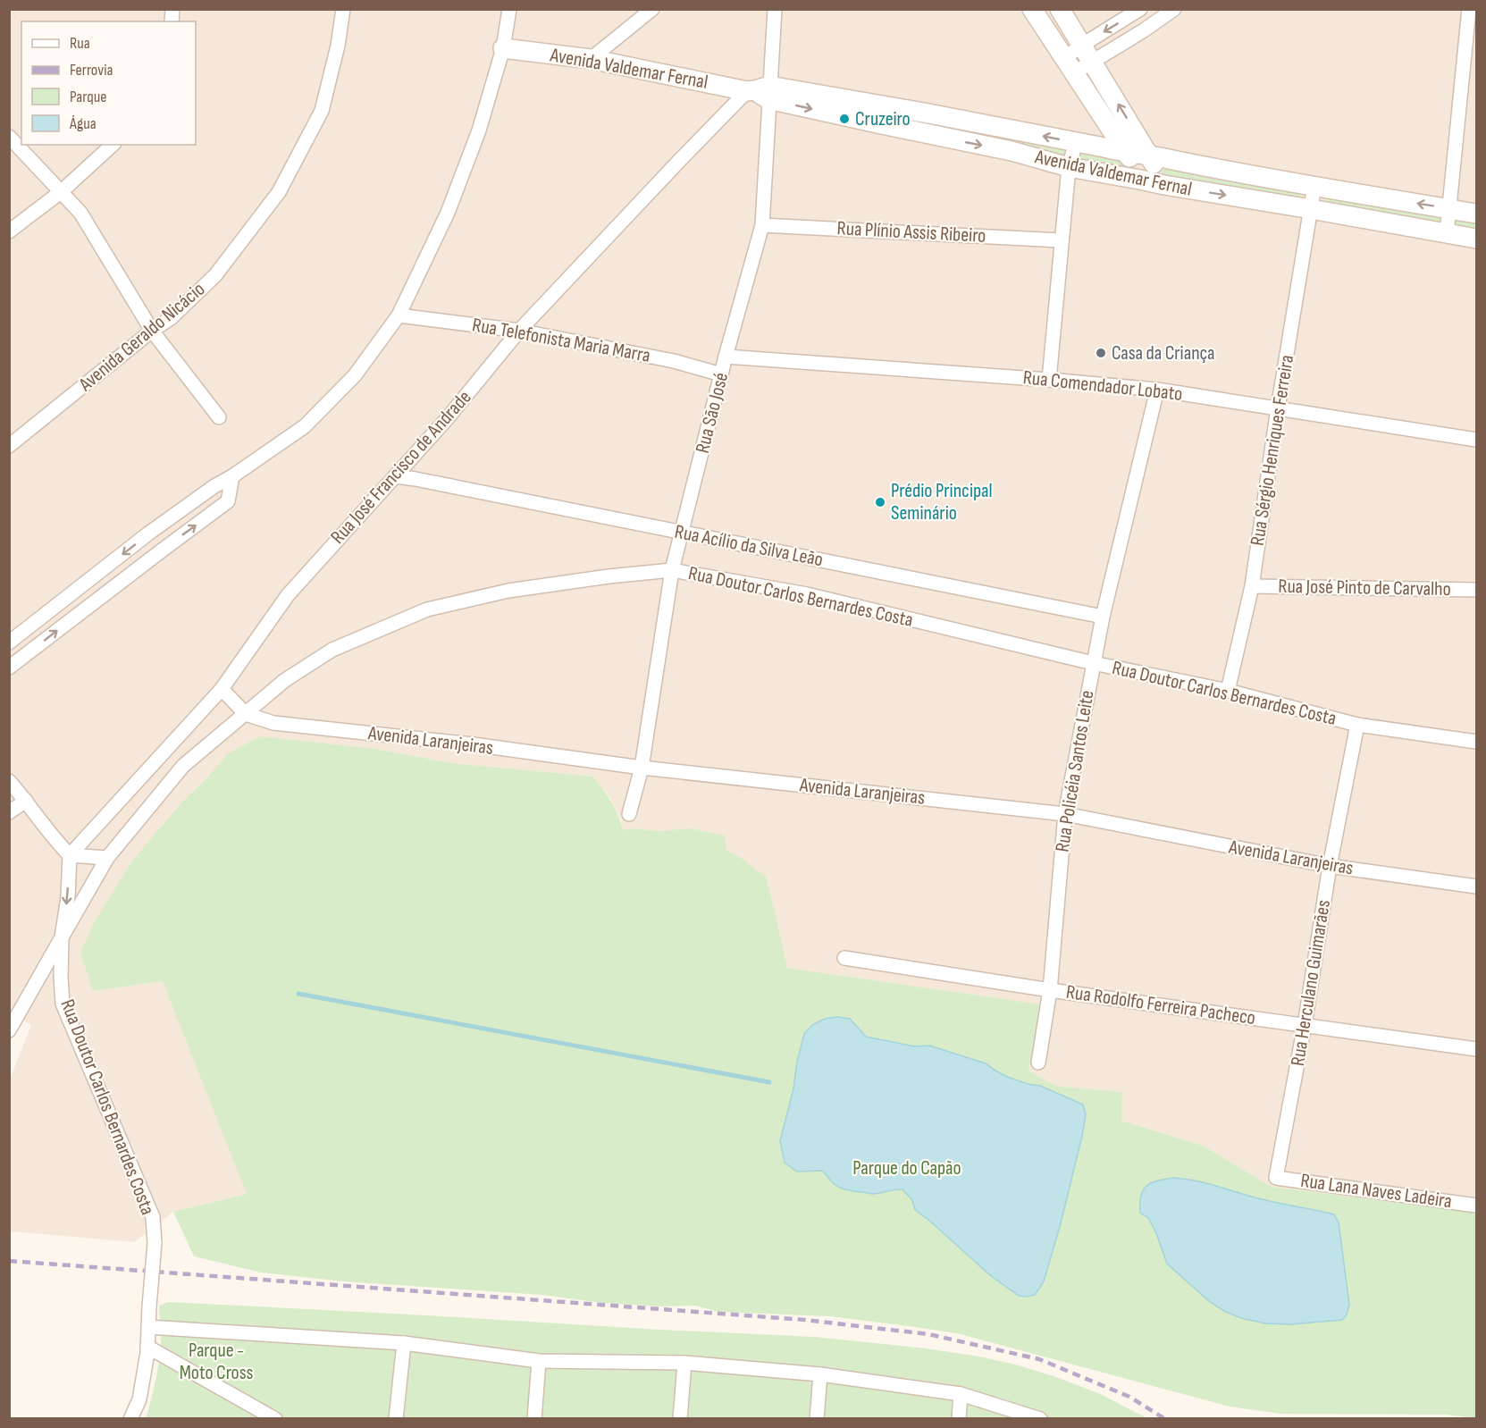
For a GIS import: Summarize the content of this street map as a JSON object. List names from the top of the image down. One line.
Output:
{"streets":{"street":["Avenida Valdemar Fernal","Rua Plínio Assis Ribeiro","Avenida Geraldo Nicácio","Rua Telefonista Maria Marra","Rua Comendador Lobato","Rua São José","Rua Sérgio Henriques Ferreira","Rua José Francisco de Andrade","Rua Acílio da Silva Leão","Rua José Pinto de Carvalho","Rua Doutor Carlos Bernardes Costa","Avenida Laranjeiras","Rua Policéia Santos Leite","Rua Herculano Guimarães","Rua Rodolfo Ferreira Pacheco","Rua Lana Naves Ladeira"]},"crossings":[["Avenida Valdemar Fernal","Rua São José"],["Avenida Valdemar Fernal","Rua Sérgio Henriques Ferreira"],["Avenida Valdemar Fernal","Rua José Francisco de Andrade"],["Rua Plínio Assis Ribeiro","Rua São José"],["Rua Telefonista Maria Marra","Rua São José"],["Rua Telefonista Maria Marra","Rua José Francisco de Andrade"],["Rua Comendador Lobato","Rua São José"],["Rua Comendador Lobato","Rua Sérgio Henriques Ferreira"],["Rua Comendador Lobato","Rua Policéia Santos Leite"],["Rua São José","Rua José Francisco de Andrade"],["Rua São José","Rua Acílio da Silva Leão"],["Rua São José","Rua Doutor Carlos Bernardes Costa"],["Rua São José","Avenida Laranjeiras"],["Rua Sérgio Henriques Ferreira","Rua José Pinto de Carvalho"],["Rua Sérgio Henriques Ferreira","Rua Doutor Carlos Bernardes Costa"],["Rua José Francisco de Andrade","Rua Acílio da Silva Leão"],["Rua Acílio da Silva Leão","Rua Policéia Santos Leite"],["Rua Doutor Carlos Bernardes Costa","Avenida Laranjeiras"],["Rua Doutor Carlos Bernardes Costa","Rua Policéia Santos Leite"],["Rua Doutor Carlos Bernardes Costa","Rua Herculano Guimarães"],["Avenida Laranjeiras","Rua Policéia Santos Leite"],["Avenida Laranjeiras","Rua Herculano Guimarães"],["Rua Policéia Santos Leite","Rua Rodolfo Ferreira Pacheco"],["Rua Herculano Guimarães","Rua Rodolfo Ferreira Pacheco"],["Rua Herculano Guimarães","Rua Lana Naves Ladeira"]],"parks":["Parque do Capão","Parque - Moto Cross"],"places":["Cruzeiro","Casa da Criança","Prédio Principal Seminário"],"legend":["Rua","Ferrovia","Parque","Água"]}
